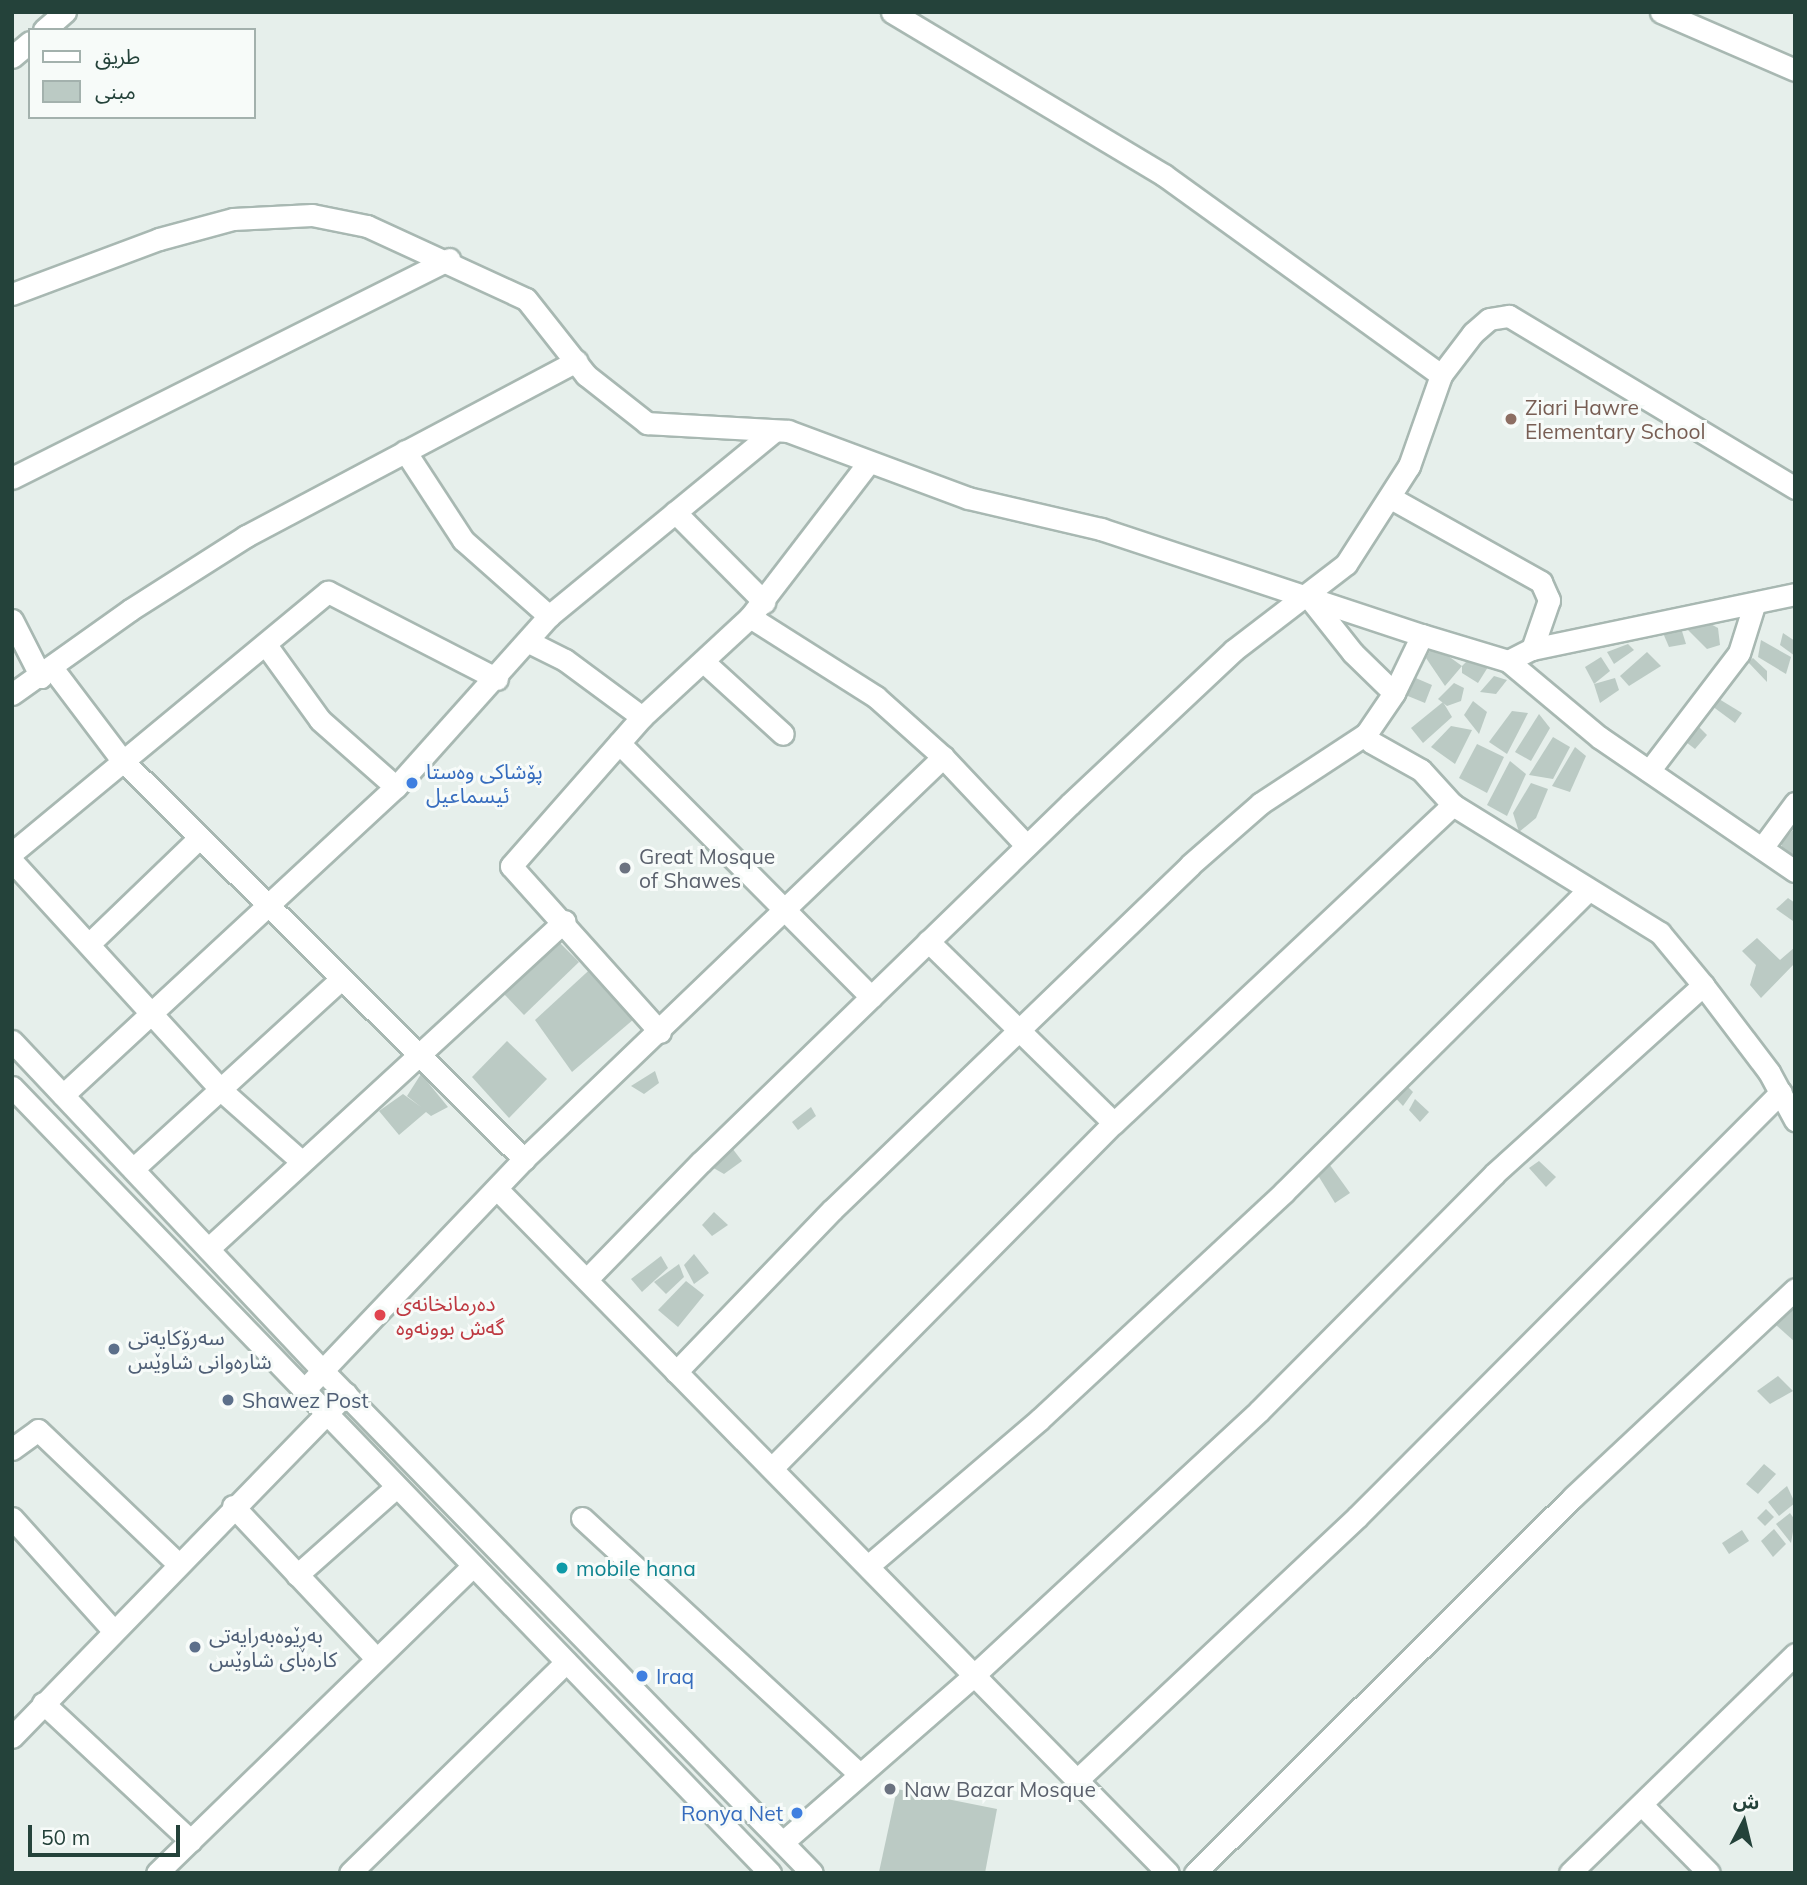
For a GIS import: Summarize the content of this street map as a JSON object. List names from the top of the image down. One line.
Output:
{"places":["Ziari Hawre Elementary School","پۆشاکی وەستا ئیسماعیل","Great Mosque of Shawes","دەرمانخانەی گەش بوونەوە","سەرۆکایەتی شارەوانی شاوێس","Shawez Post","mobile hana","بەڕێوەبەرایەتی کارەبای شاوێس","Iraq","Naw Bazar Mosque","Ronya Net"],"legend":["طريق","مبنى"],"scale_bar":"50 m","north":"top"}
